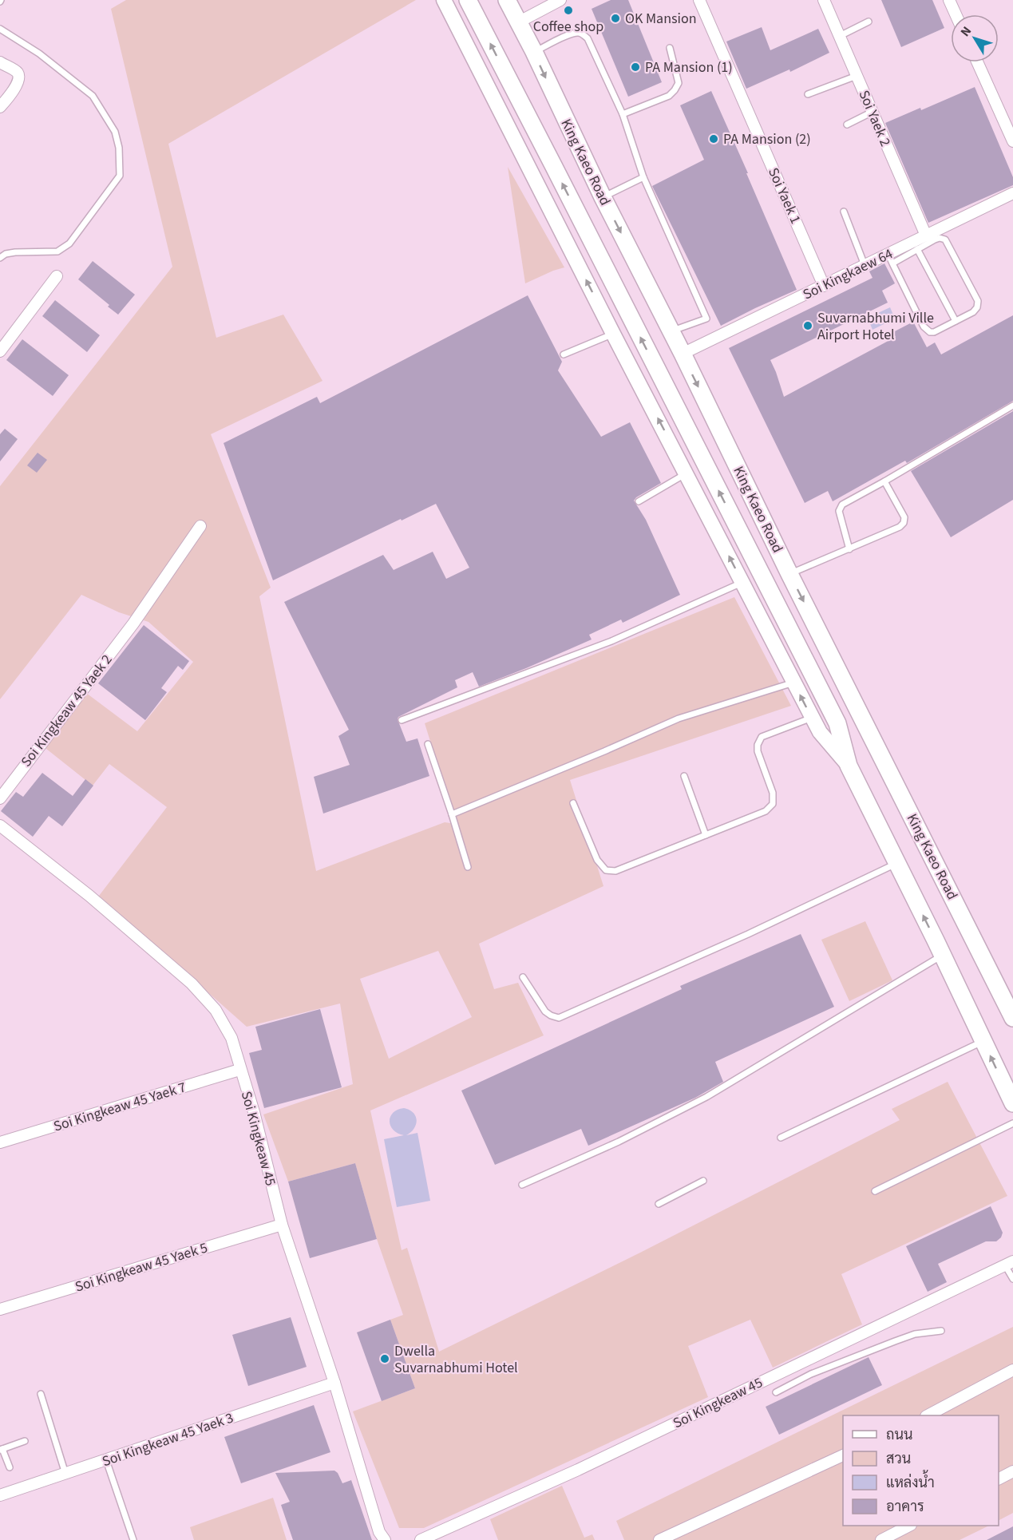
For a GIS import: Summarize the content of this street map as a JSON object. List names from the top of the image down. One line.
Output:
{"streets":{"main road":["King Kaeo Road"],"street":["Soi Yaek 2","Soi Yaek 1","Soi Kingkaew 64","Soi Kingkeaw 45 Yaek 2","Soi Kingkeaw 45 Yaek 7","Soi Kingkeaw 45","Soi Kingkeaw 45 Yaek 5","Soi Kingkeaw 45 Yaek 3"]},"crossings":[["Soi Yaek 2","Soi Kingkaew 64"],["King Kaeo Road","Soi Kingkaew 64"],["Soi Yaek 1","Soi Kingkaew 64"],["Soi Kingkeaw 45 Yaek 7","Soi Kingkeaw 45"],["Soi Kingkeaw 45","Soi Kingkeaw 45 Yaek 5"],["Soi Kingkeaw 45","Soi Kingkeaw 45 Yaek 3"]],"places":["Coffee shop","OK Mansion","PA Mansion (1)","PA Mansion (2)","Suvarnabhumi Ville Airport Hotel","Dwella Suvarnabhumi Hotel"],"legend":["ถนน","สวน","แหล่งน้ำ","อาคาร"],"north":"top left"}
